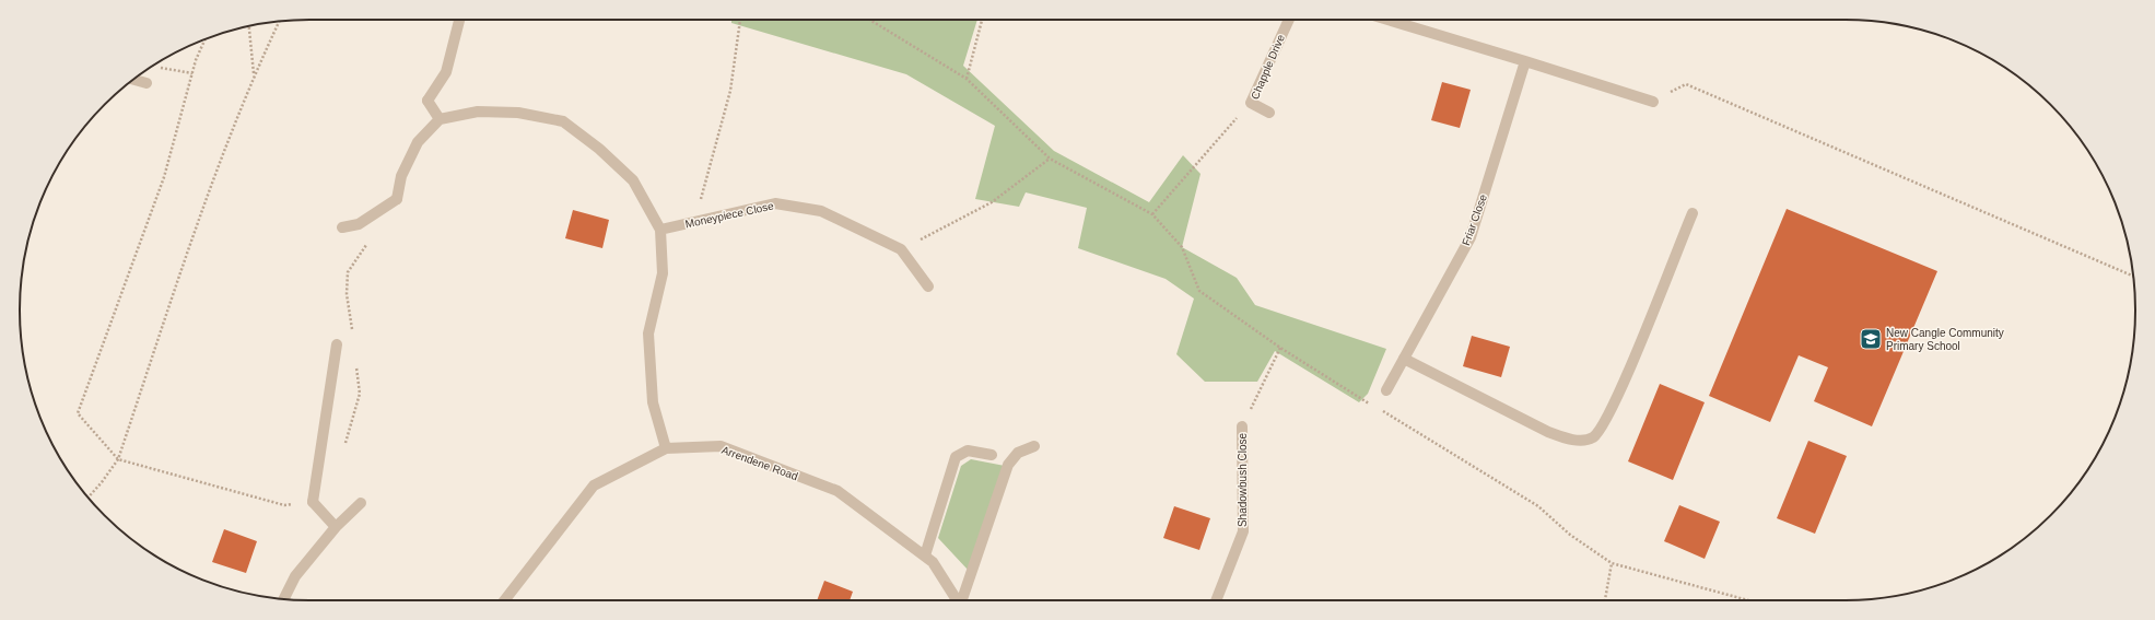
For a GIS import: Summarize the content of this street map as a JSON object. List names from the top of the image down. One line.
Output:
{"streets":{"street":["Chapple Drive","Moneypiece Close","Friar Close","Arrendene Road","Shadowbush Close"]},"places":{"school or university":["New Cangle Community Primary School"]}}
